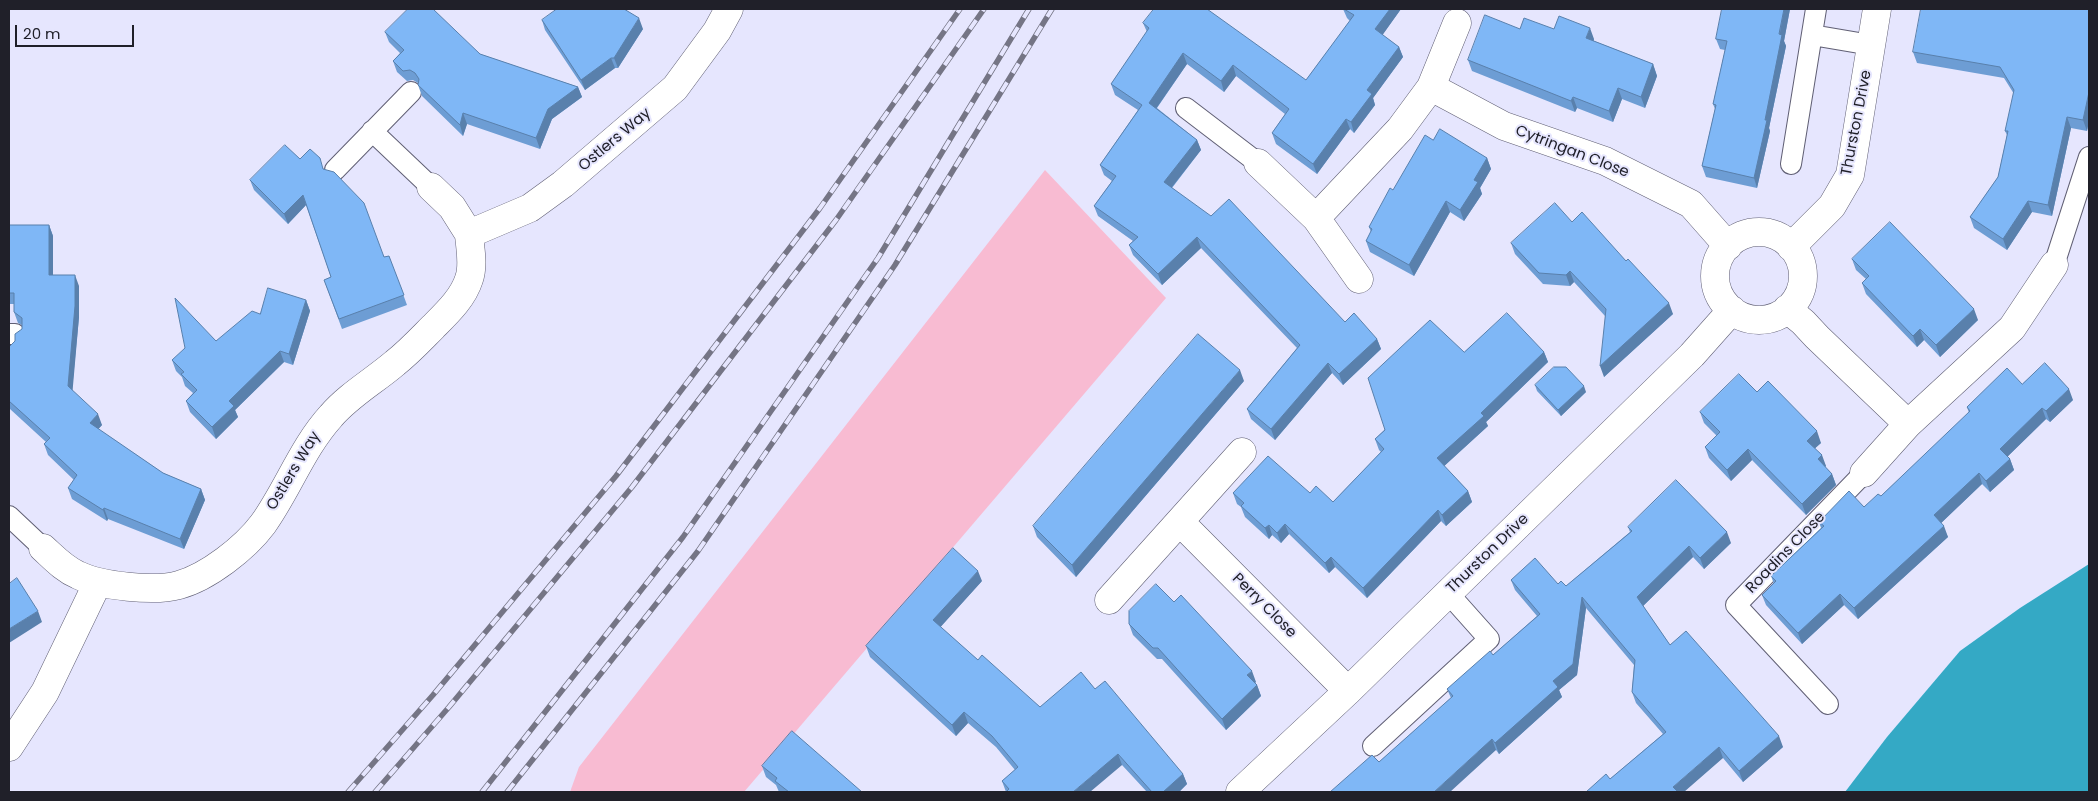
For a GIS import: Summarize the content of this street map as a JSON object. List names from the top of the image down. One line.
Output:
{"streets":{"street":["Thurston Drive","Ostlers Way","Cytringan Close","Roadins Close","Perry Close"]},"crossings":[["Thurston Drive","Cytringan Close"],["Thurston Drive","Perry Close"]],"scale_bar":"20 m"}
